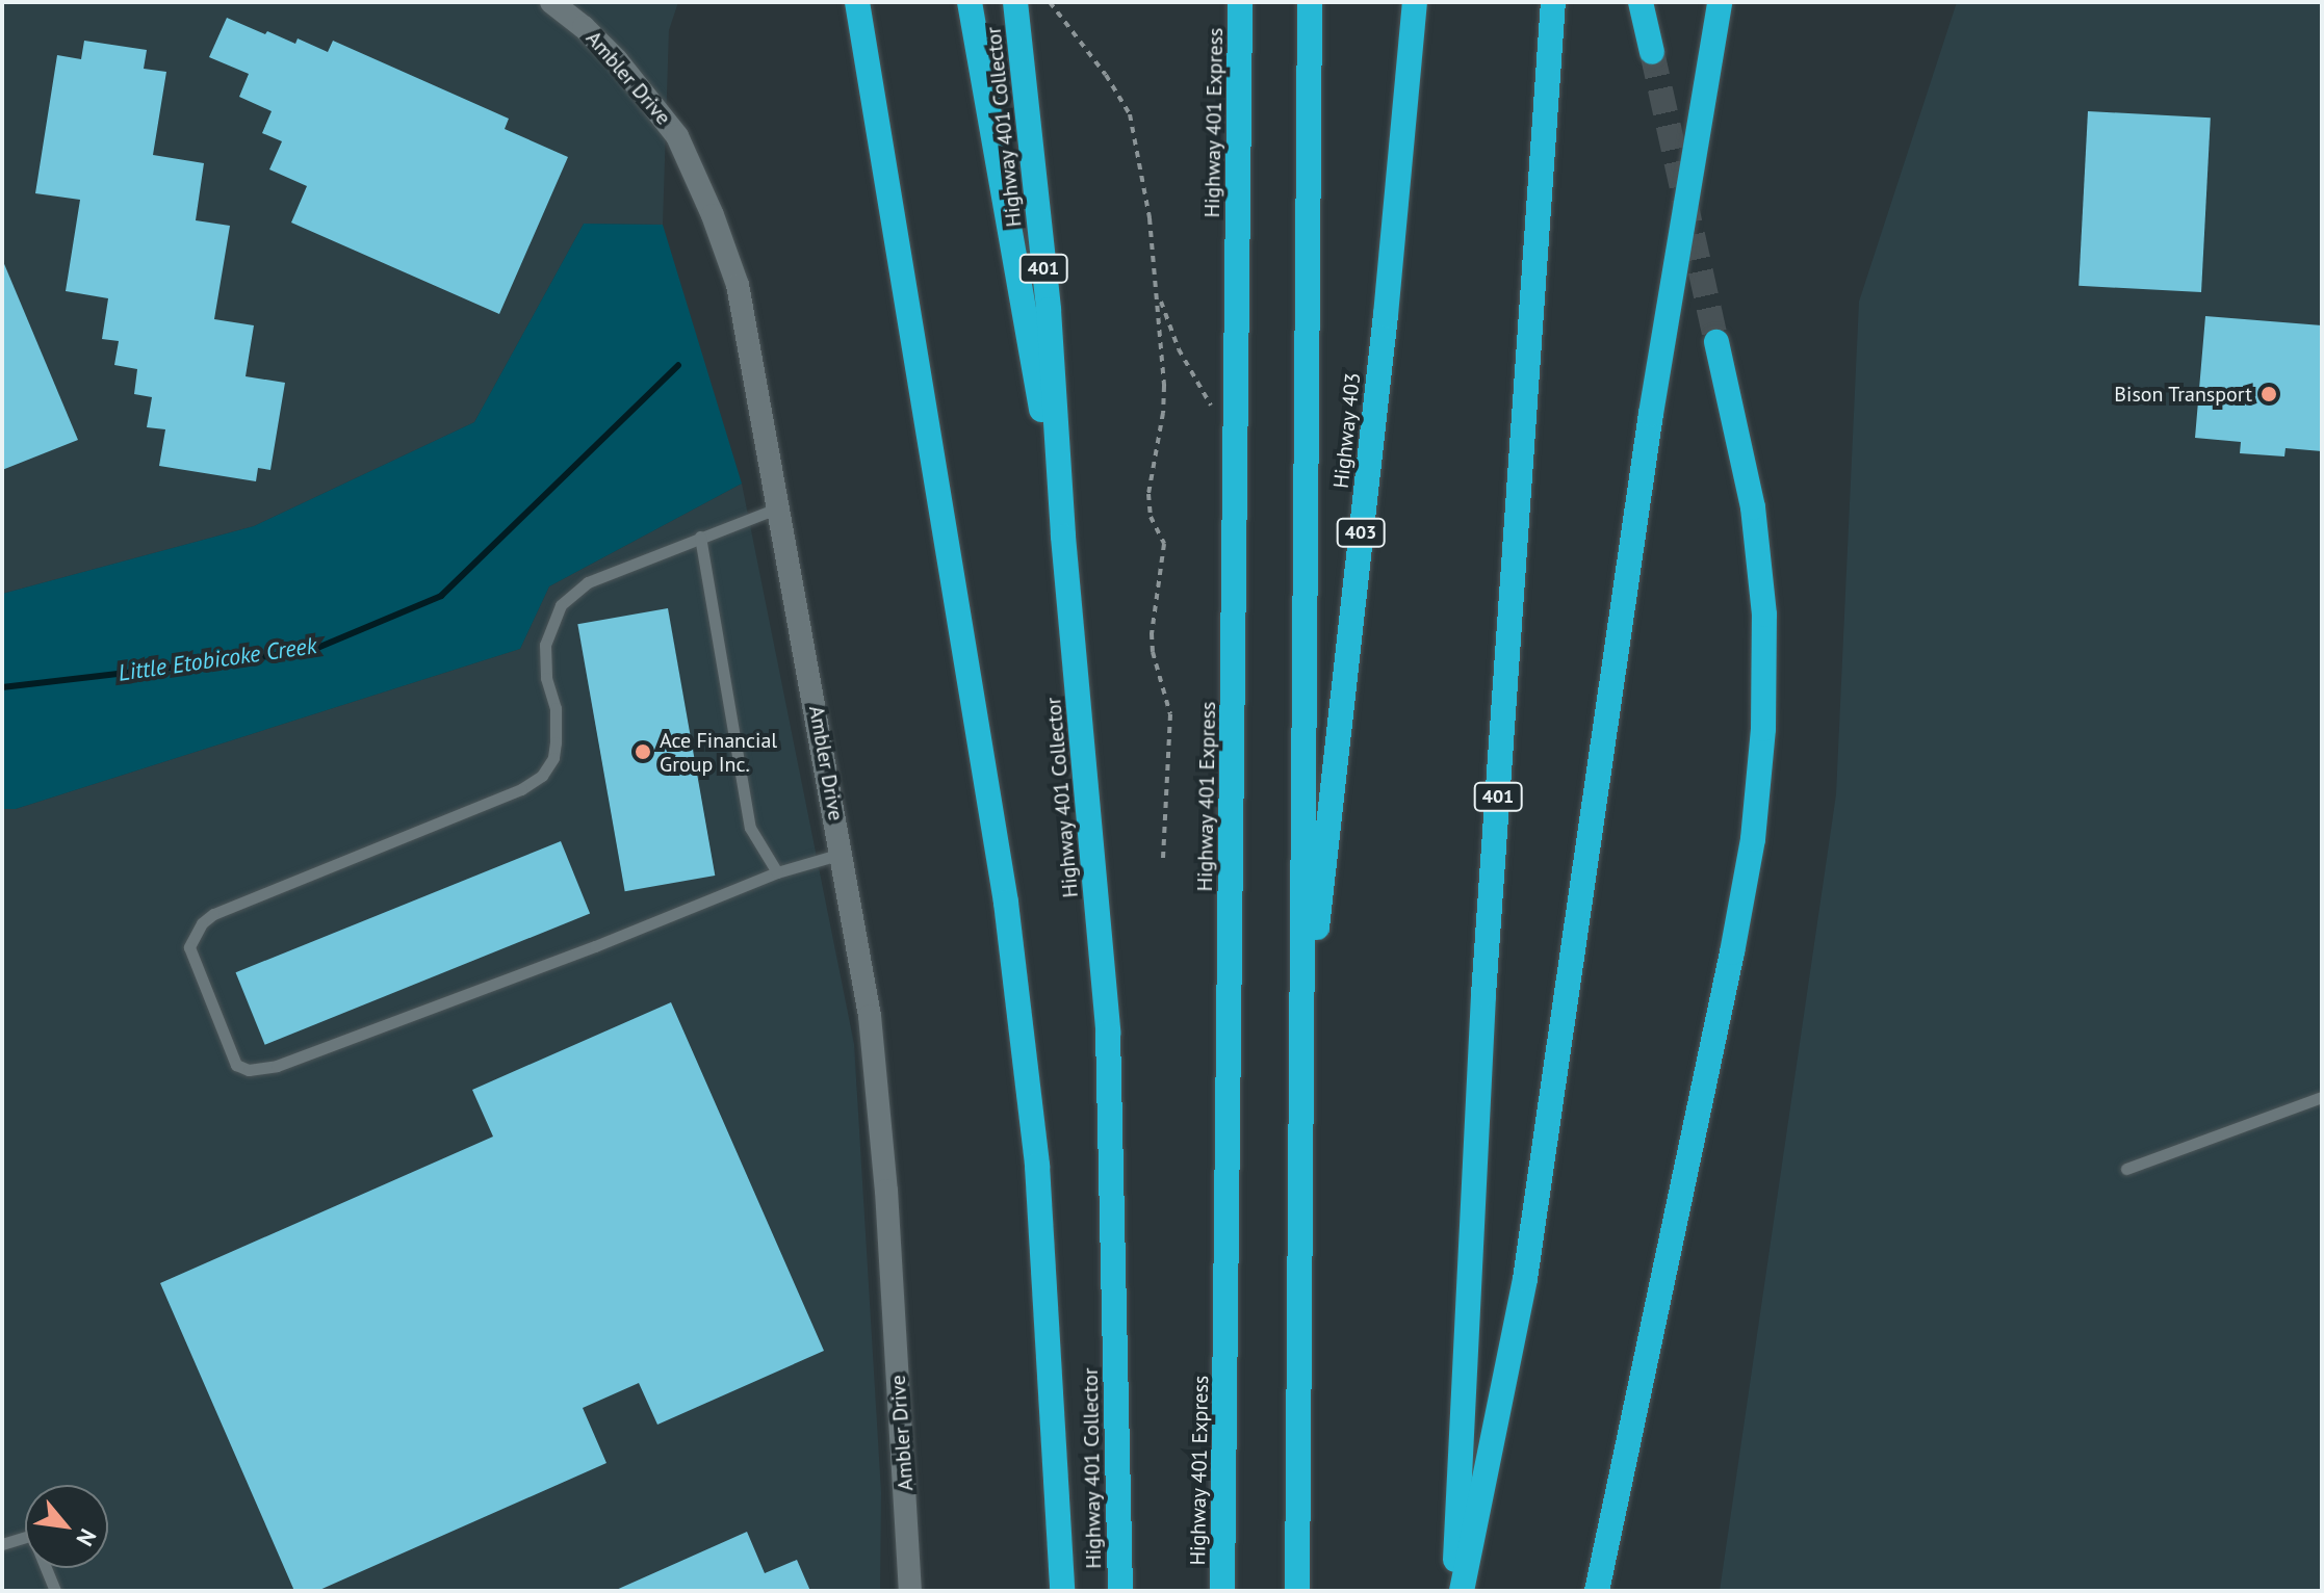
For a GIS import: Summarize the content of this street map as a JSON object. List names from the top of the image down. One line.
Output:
{"streets":{"highway":["Highway 401 Express","Highway 401 Collector","401","Highway 403","403"],"street":["Ambler Drive"]},"water":["Little Etobicoke Creek"],"places":["Bison Transport","Ace Financial Group Inc."],"north":"bottom right"}
